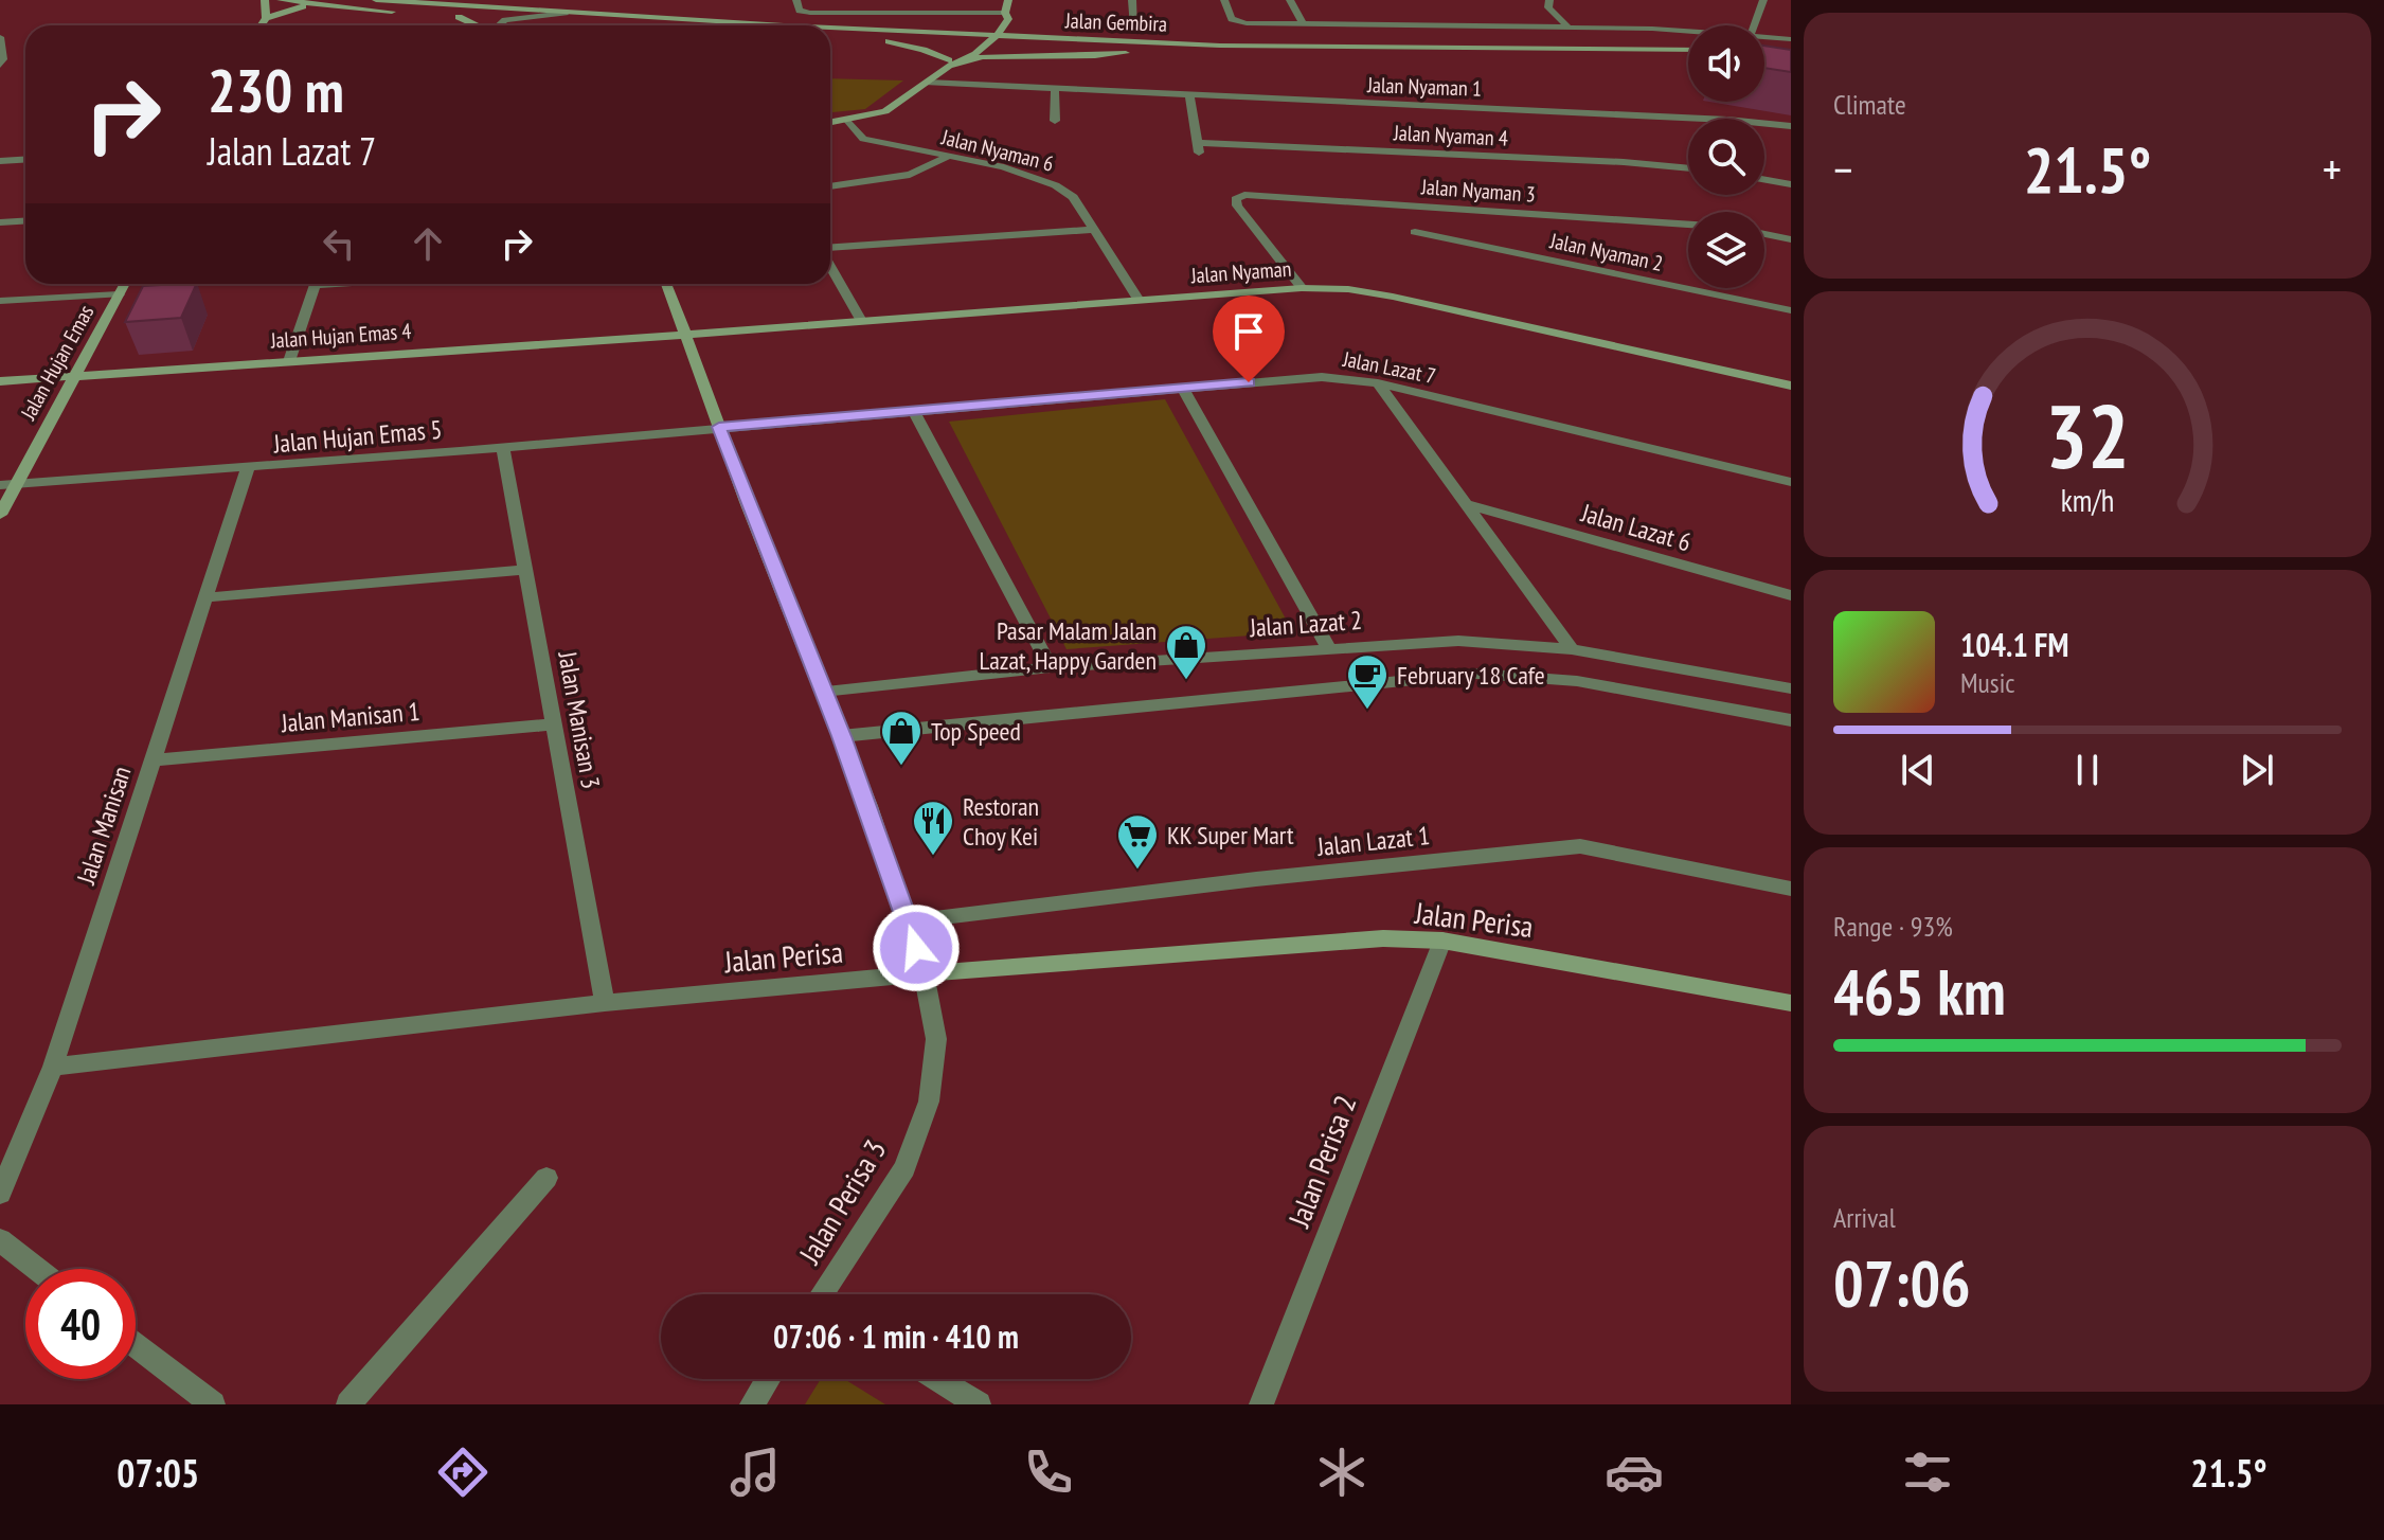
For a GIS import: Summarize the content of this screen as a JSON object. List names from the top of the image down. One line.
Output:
{"streets":{"street":["Jalan Gembira","Jalan Nyaman 1","Jalan Nyaman 4","Jalan Nyaman 6","Jalan Nyaman 3","Jalan Nyaman 2","Jalan Nyaman","Jalan Hujan Emas 4","Jalan Hujan Emas","Jalan Lazat 7","Jalan Hujan Emas 5","Jalan Lazat 6","Jalan Lazat 2","Jalan Manisan 1","Jalan Manisan 3","Jalan Manisan","Jalan Lazat 1","Jalan Perisa","Jalan Perisa 2","Jalan Perisa 3"]},"crossings":[["Jalan Nyaman 1","Jalan Nyaman 4"],["Jalan Nyaman 6","Jalan Nyaman"],["Jalan Nyaman 3","Jalan Nyaman"],["Jalan Nyaman","Jalan Hujan Emas 4"],["Jalan Hujan Emas 4","Jalan Hujan Emas"],["Jalan Hujan Emas","Jalan Hujan Emas 5"],["Jalan Lazat 7","Jalan Hujan Emas 5"],["Jalan Hujan Emas 5","Jalan Manisan 3"],["Jalan Hujan Emas 5","Jalan Manisan"],["Jalan Manisan 1","Jalan Manisan 3"],["Jalan Manisan 1","Jalan Manisan"],["Jalan Manisan 3","Jalan Perisa"],["Jalan Manisan","Jalan Perisa"],["Jalan Perisa","Jalan Perisa 2"],["Jalan Perisa","Jalan Perisa 3"]],"places":{"shop":["Pasar Malam Jalan Lazat, Happy Garden","Top Speed"],"cafe":["February 18 Cafe"],"restaurant":["Restoran Choy Kei"],"supermarket":["KK Super Mart"]},"page":{"tile":["Climate",["Range · 93%","465 km"],["Arrival","07:06"]],"turn":["230 m","Jalan Lazat 7"],"heat":["−","21.5°","+"],"song":["104.1 FM","Music"],"limit":"40","trip":"07:06 · 1 min · 410 m","tabs":["07:05","21.5°"],"gauge":["32","km/h"]}}
